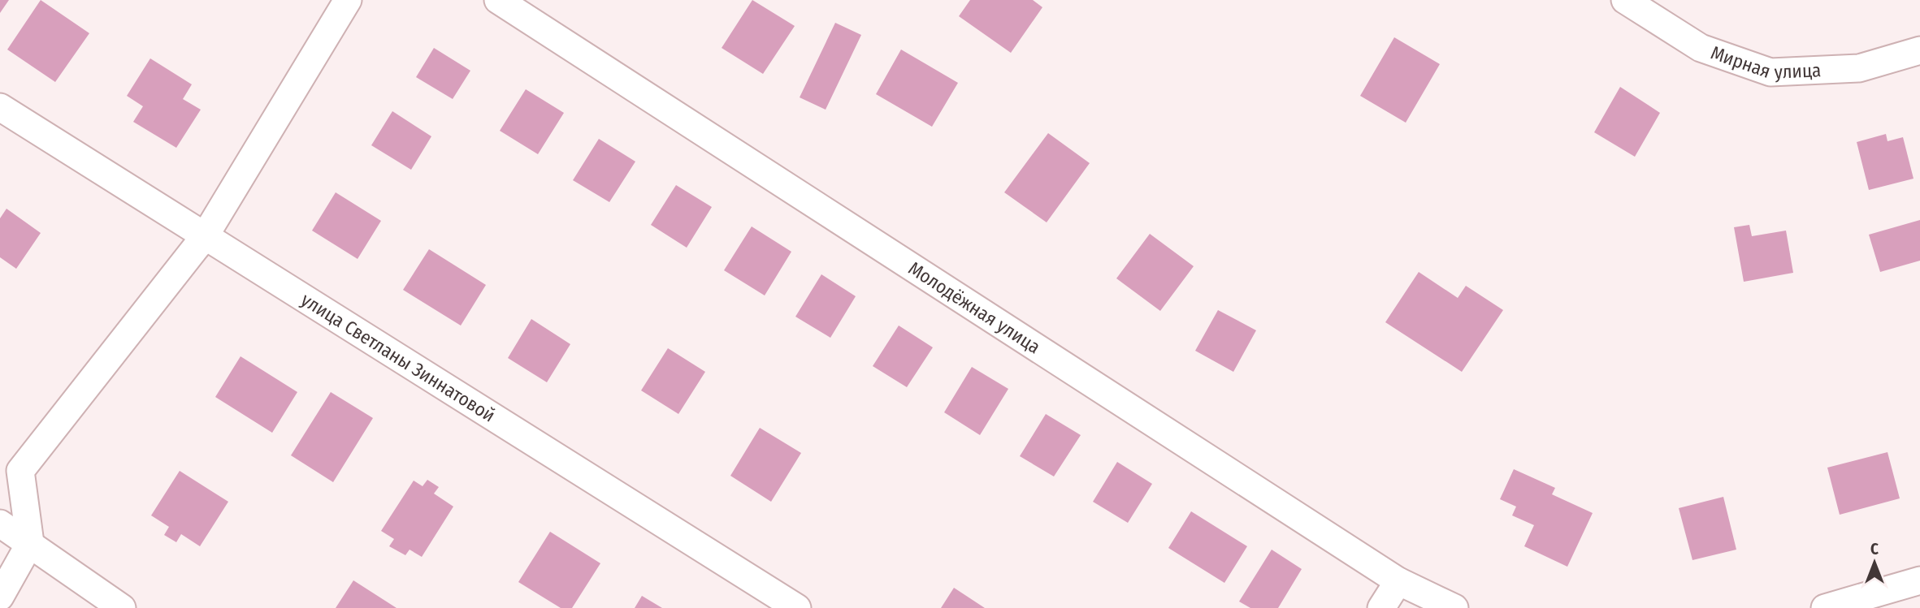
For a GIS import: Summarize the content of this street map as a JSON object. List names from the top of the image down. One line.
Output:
{"streets":{"street":["Мирная улица","Молодёжная улица","улица Светланы Зиннатовой"]},"north":"top"}
